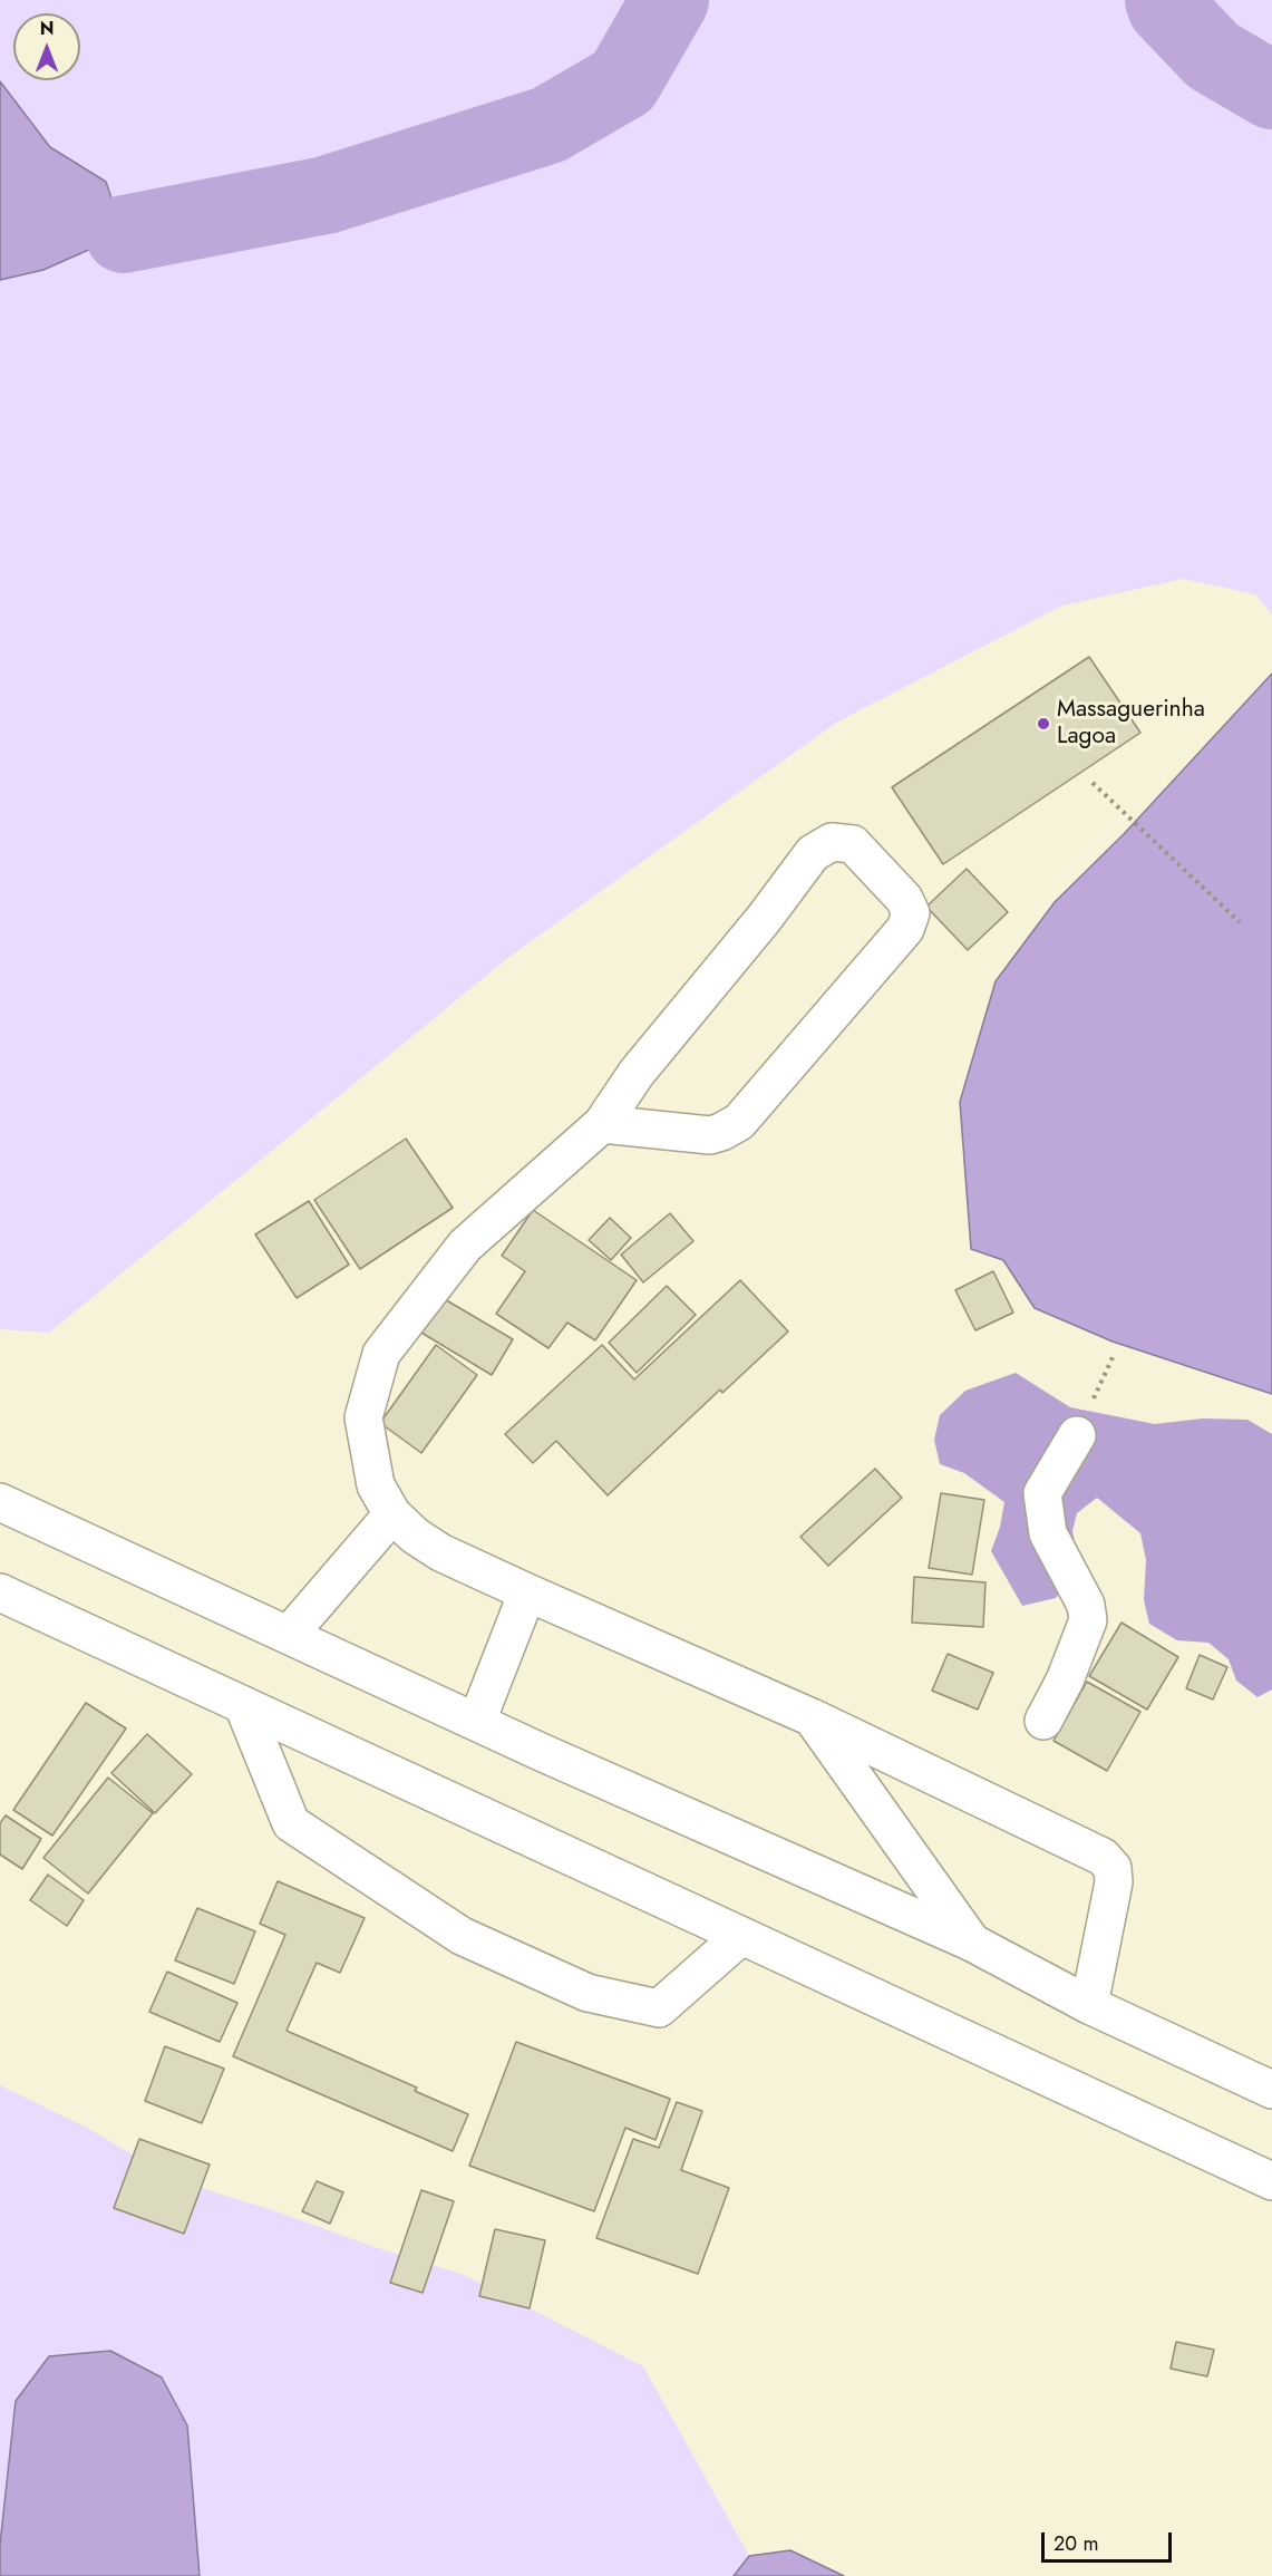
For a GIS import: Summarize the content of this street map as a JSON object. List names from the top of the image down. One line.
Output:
{"places":["Massaguerinha Lagoa"],"scale_bar":"20 m","north":"top"}
